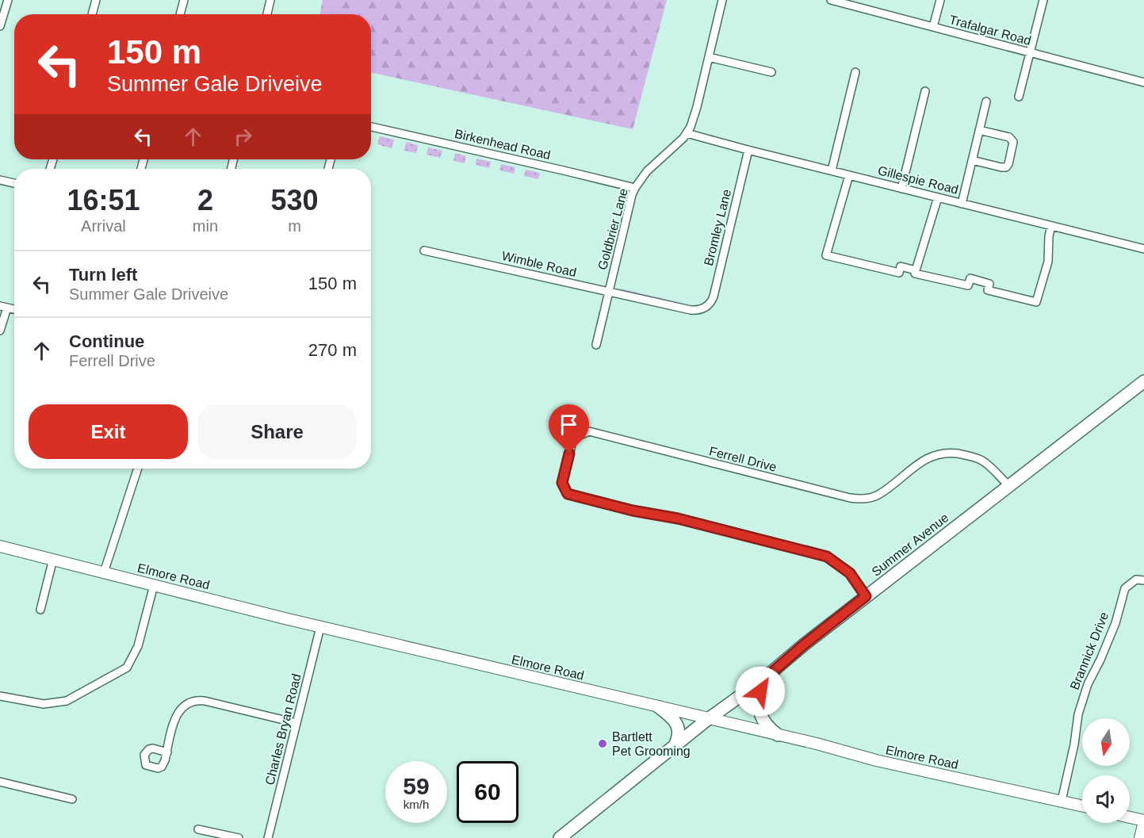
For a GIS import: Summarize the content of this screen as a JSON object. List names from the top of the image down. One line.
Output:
{"streets":{"main road":["Summer Avenue"],"street":["Trafalgar Road","Birkenhead Road","Gillespie Road","Bromley Lane","Goldbrier Lane","Wimble Road","Ferrell Drive","Elmore Road","Brannick Drive","Charles Bryan Road"]},"crossings":[["Birkenhead Road","Goldbrier Lane"],["Gillespie Road","Bromley Lane"],["Gillespie Road","Goldbrier Lane"],["Bromley Lane","Wimble Road"],["Goldbrier Lane","Wimble Road"],["Ferrell Drive","Summer Avenue"],["Summer Avenue","Elmore Road"],["Elmore Road","Brannick Drive"],["Elmore Road","Charles Bryan Road"]],"places":["Bartlett Pet Grooming"],"north":"bottom","page":{"turn":["150 m","Summer Gale Driveive"],"eta":["16:51","Arrival","2","min","530","m"],"list":[{"name":"Turn left","note":"Summer Gale Driveive","value":"150 m"},{"name":"Continue","note":"Ferrell Drive","value":"270 m"}],"buttons":["Exit","Share"],"speed":"59 km/h","limit":"60"}}
